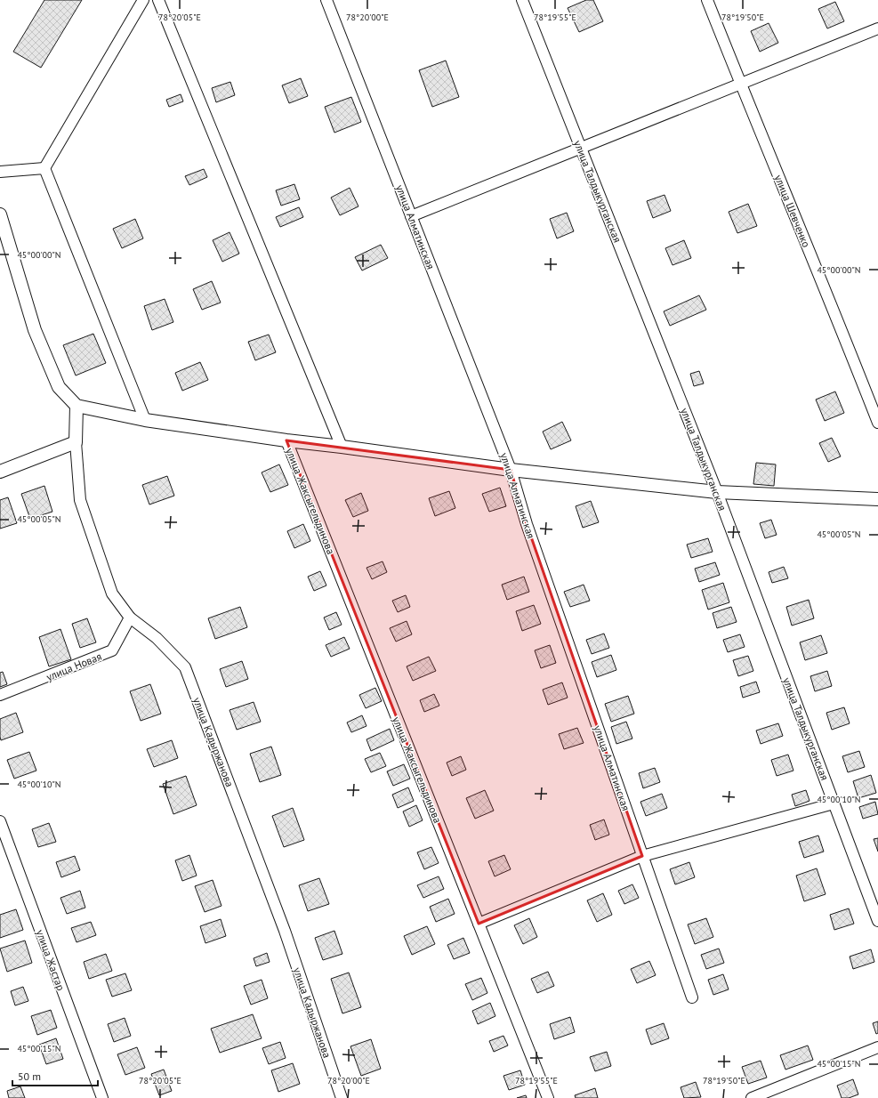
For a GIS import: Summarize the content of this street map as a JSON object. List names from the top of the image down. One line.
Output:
{"streets":{"street":["улица Талдыкурганская","улица Шевченко","улица Алматинская","улица Жаксыгельдинова","улица Новая","улица Кадыржанова","улица Жастар"]},"crossings":[["улица Новая","улица Кадыржанова"]],"scale_bar":"50 m","coordinates":["78°20'05\"E","78°20'00\"E","78°19'55\"E","78°19'50\"E","45°00'00\"N","45°00'05\"N","45°00'10\"N","45°00'15\"N"]}
